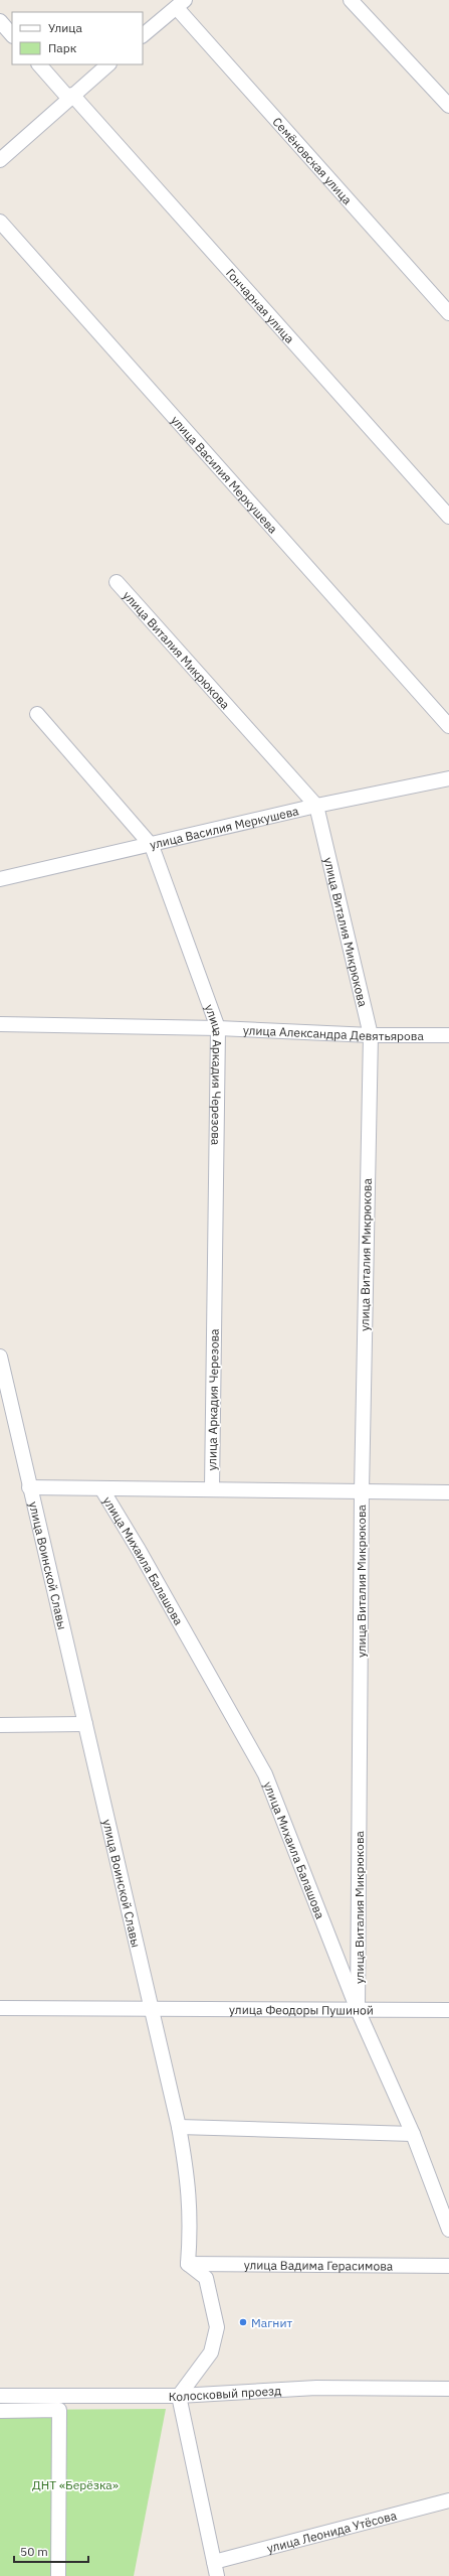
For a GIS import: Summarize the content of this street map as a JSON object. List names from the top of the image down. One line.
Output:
{"streets":{"street":["Семёновская улица","Гончарная улица","улица Василия Меркушева","улица Виталия Микрюкова","улица Александра Девятьярова","улица Аркадия Черезова","улица Михаила Балашова","улица Воинской Славы","улица Феодоры Пушиной","улица Вадима Герасимова","Колосковый проезд","улица Леонида Утёсова"]},"crossings":[["улица Василия Меркушева","улица Виталия Микрюкова"],["улица Василия Меркушева","улица Аркадия Черезова"],["улица Виталия Микрюкова","улица Александра Девятьярова"],["улица Виталия Микрюкова","улица Михаила Балашова"],["улица Виталия Микрюкова","улица Феодоры Пушиной"],["улица Александра Девятьярова","улица Аркадия Черезова"],["улица Михаила Балашова","улица Феодоры Пушиной"],["улица Воинской Славы","улица Феодоры Пушиной"],["улица Воинской Славы","улица Вадима Герасимова"]],"parks":["ДНТ «Берёзка»"],"places":["Магнит"],"legend":["Улица","Парк"],"scale_bar":"50 m"}
